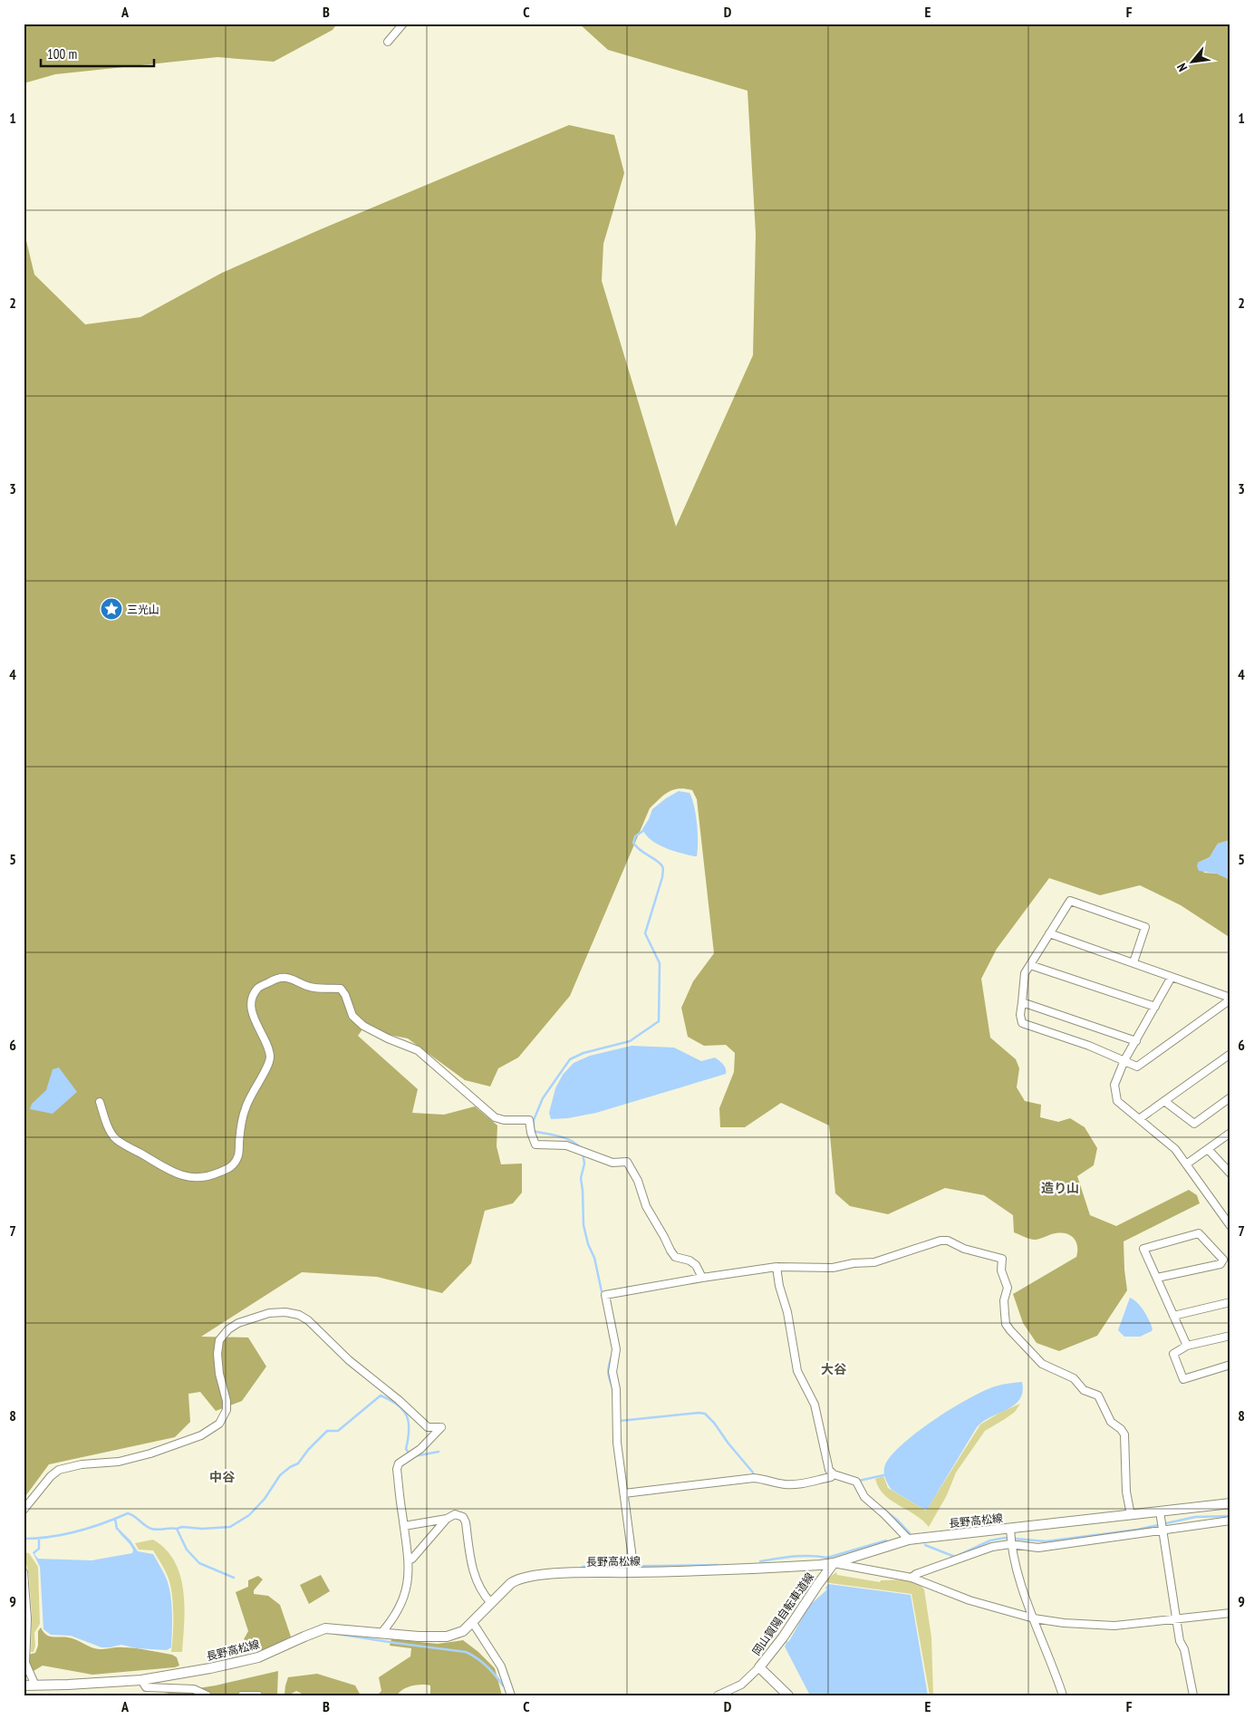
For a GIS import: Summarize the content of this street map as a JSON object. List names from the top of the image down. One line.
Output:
{"streets":{"main road":["長野高松線","岡山賀陽自転車道線"]},"crossings":[["長野高松線","岡山賀陽自転車道線"]],"districts":["造り山","大谷","中谷"],"places":{"place":["三光山"]},"scale_bar":"100 m","north":"bottom left","grid":{"columns":["A","B","C","D","E","F"],"rows":["1","2","3","4","5","6","7","8","9"]}}
